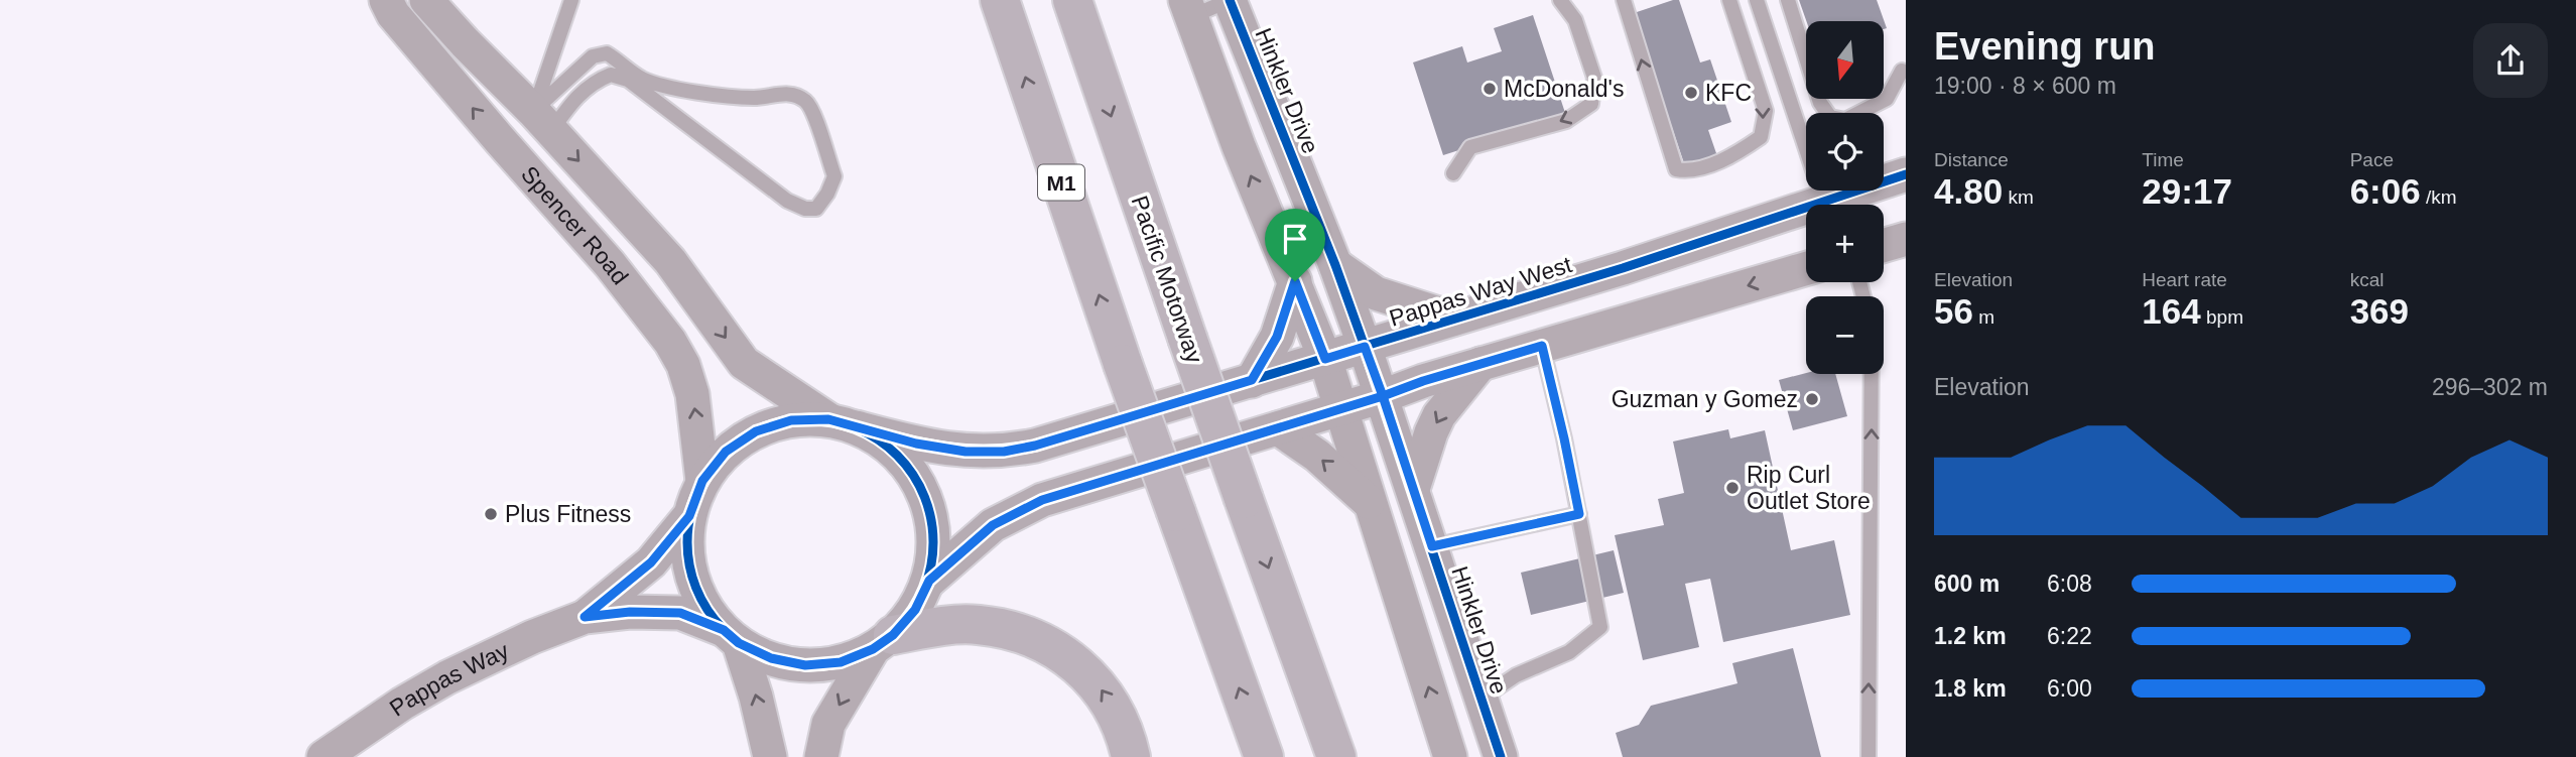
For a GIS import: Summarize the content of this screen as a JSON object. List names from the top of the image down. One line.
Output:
{"streets":{"highway":["M1","Pacific Motorway"],"street":["Hinkler Drive","Spencer Road","Pappas Way West","Pappas Way"]},"crossings":[["Hinkler Drive","Pappas Way West"],["Spencer Road","Pappas Way West"],["Spencer Road","Pappas Way"],["Pappas Way West","Pappas Way"]],"places":["McDonald's","KFC","Guzman y Gomez","Rip Curl Outlet Store","Plus Fitness"],"north":"bottom","page":{"heading":["Evening run","19:00 · 8 × 600 m"],"map_buttons":["+","−"],"stats":[["Distance","4.80 km"],["Time","29:17"],["Pace","6:06 /km"],["Elevation","56 m"],["Heart rate","164 bpm"],["kcal","369"]],"chart":["Elevation","296–302 m"],"list":[{"name":"600 m","note":"6:08"},{"name":"1.2 km","note":"6:22"},{"name":"1.8 km","note":"6:00"}]}}
